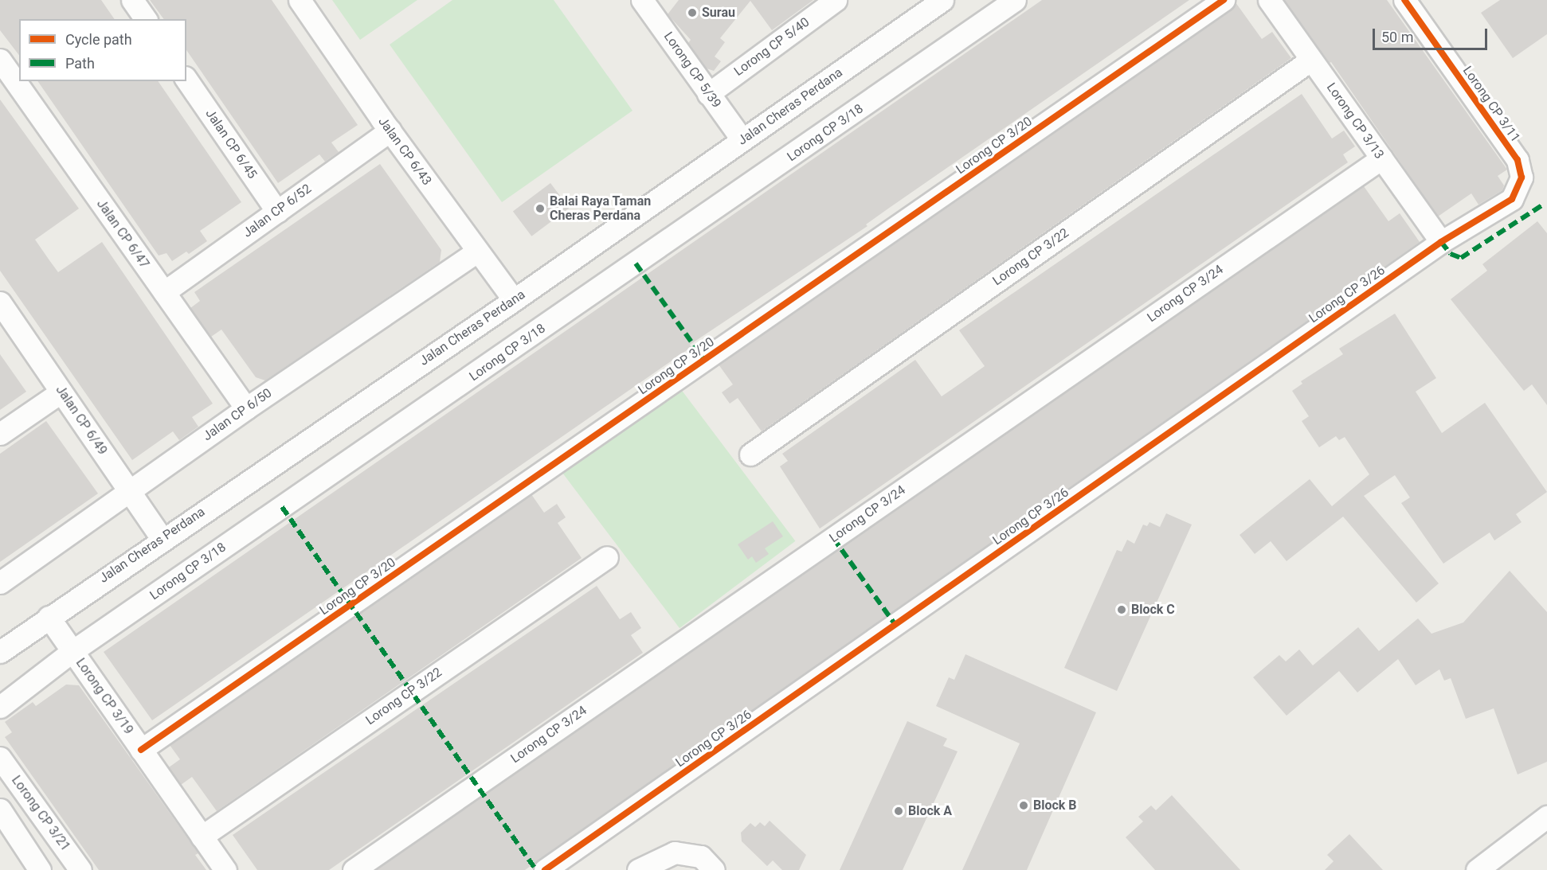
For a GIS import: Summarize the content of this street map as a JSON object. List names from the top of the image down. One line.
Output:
{"streets":{"street":["Lorong CP 5/40","Lorong CP 5/39","Lorong CP 3/11","Jalan Cheras Perdana","Lorong CP 3/13","Lorong CP 3/18","Jalan CP 6/45","Lorong CP 3/20","Jalan CP 6/43","Jalan CP 6/52","Jalan CP 6/47","Lorong CP 3/22","Lorong CP 3/24","Lorong CP 3/26","Jalan CP 6/50","Jalan CP 6/49","Lorong CP 3/19","Lorong CP 3/21"]},"crossings":[["Lorong CP 5/40","Lorong CP 5/39"],["Lorong CP 5/39","Jalan Cheras Perdana"],["Lorong CP 3/11","Lorong CP 3/26"],["Jalan Cheras Perdana","Jalan CP 6/43"],["Jalan Cheras Perdana","Jalan CP 6/49"],["Jalan Cheras Perdana","Lorong CP 3/19"],["Lorong CP 3/13","Lorong CP 3/22"],["Lorong CP 3/13","Lorong CP 3/24"],["Lorong CP 3/13","Lorong CP 3/26"],["Lorong CP 3/18","Lorong CP 3/19"],["Jalan CP 6/45","Jalan CP 6/52"],["Lorong CP 3/20","Lorong CP 3/19"],["Jalan CP 6/43","Jalan CP 6/52"],["Jalan CP 6/43","Jalan CP 6/50"],["Jalan CP 6/52","Jalan CP 6/47"],["Jalan CP 6/47","Jalan CP 6/50"],["Lorong CP 3/22","Lorong CP 3/19"],["Jalan CP 6/50","Jalan CP 6/49"]],"places":["Surau","Balai Raya Taman Cheras Perdana","Block C","Block B","Block A"],"legend":["Cycle path","Path"],"scale_bar":"50 m"}
